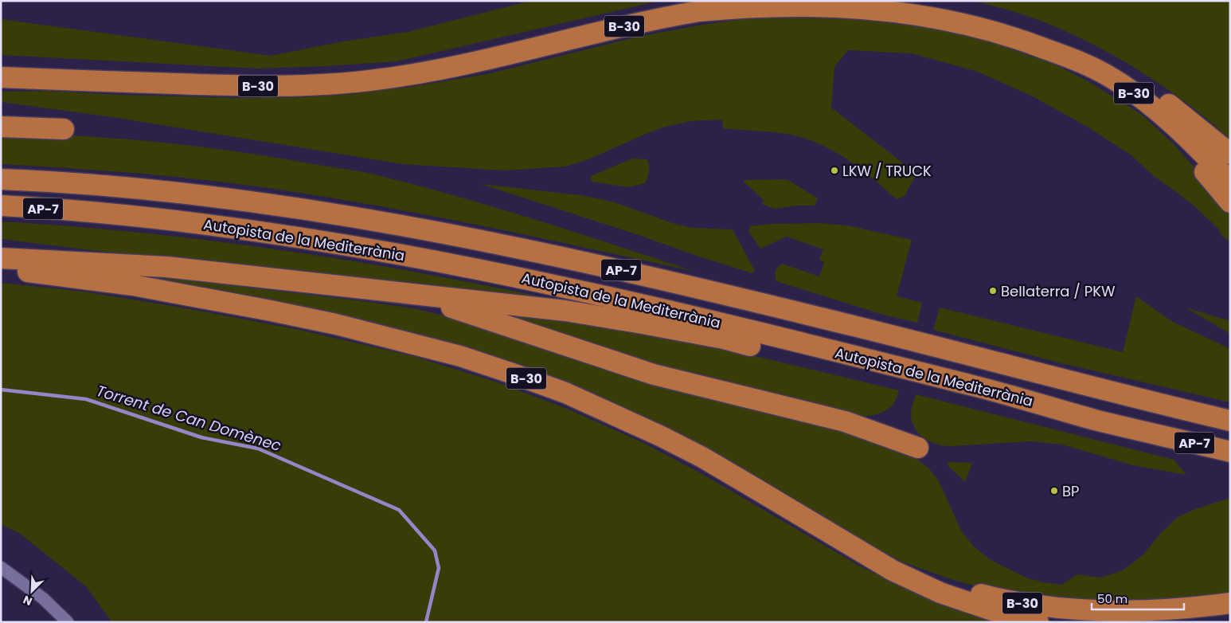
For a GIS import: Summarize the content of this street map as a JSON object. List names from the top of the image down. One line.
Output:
{"streets":{"highway":["B-30","AP-7","Autopista de la Mediterrània"]},"water":["Torrent de Can Domènec"],"places":["LKW / TRUCK","Bellaterra / PKW","BP"],"scale_bar":"50 m","north":"bottom left"}
